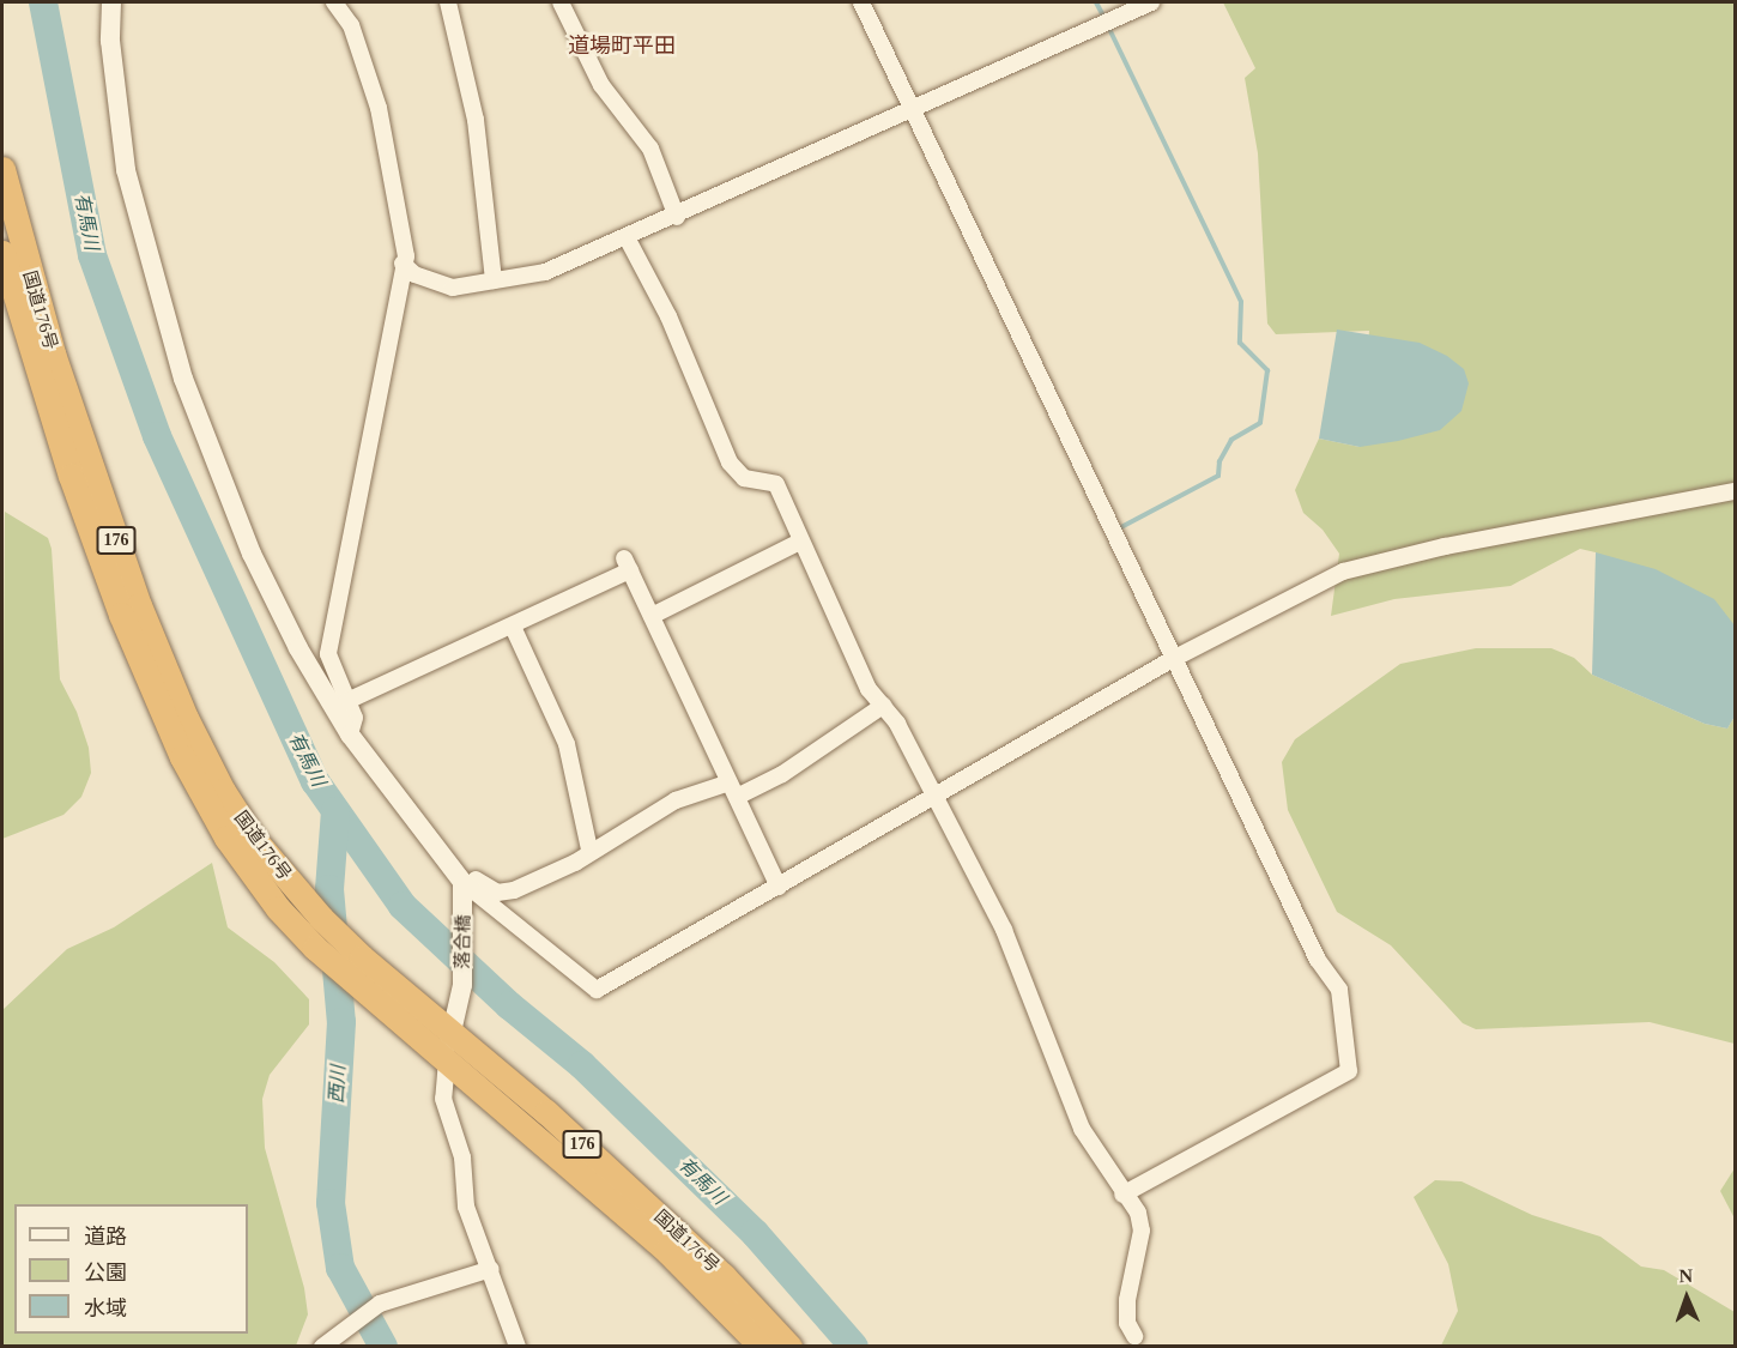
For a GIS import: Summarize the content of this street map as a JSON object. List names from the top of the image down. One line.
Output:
{"streets":{"highway":["国道176号","176"],"street":["落合橋"]},"crossings":[["国道176号","落合橋"]],"districts":["道場町平田"],"water":["有馬川","西川"],"legend":["道路","公園","水域"],"north":"top"}
